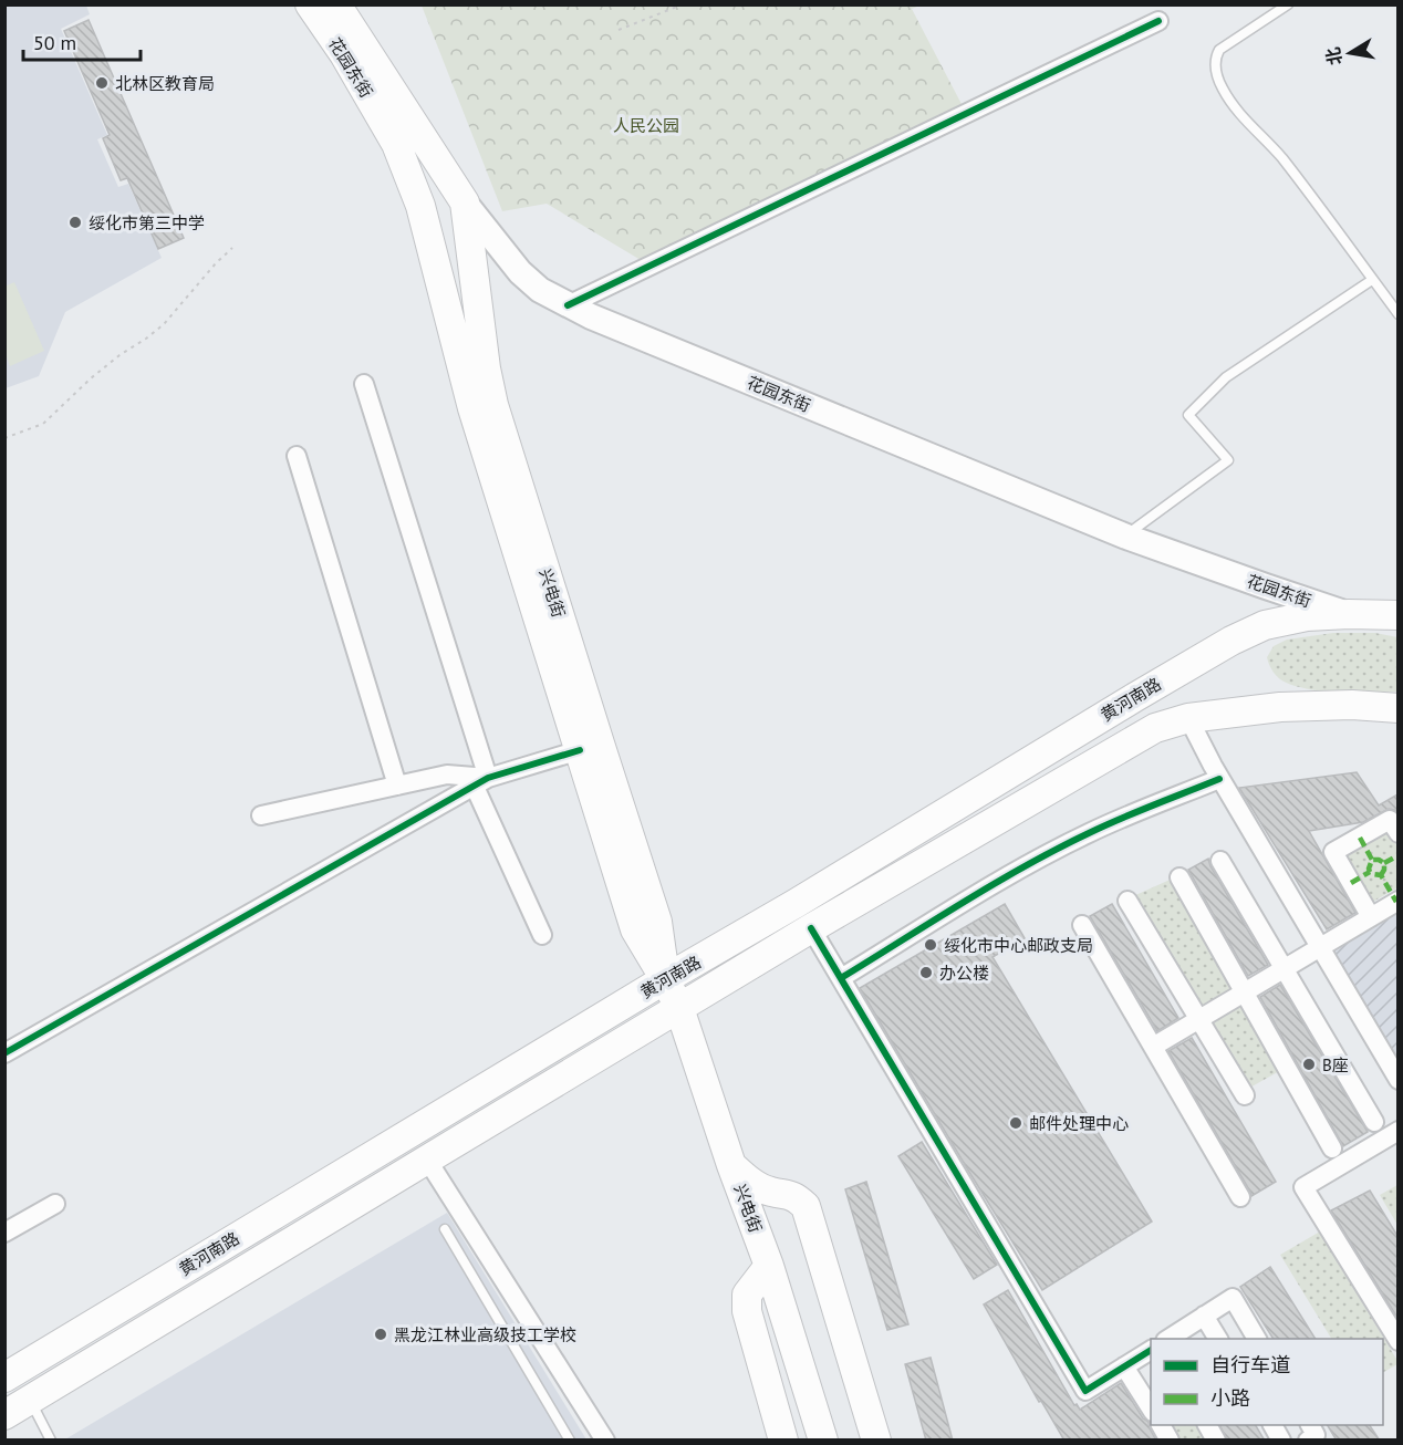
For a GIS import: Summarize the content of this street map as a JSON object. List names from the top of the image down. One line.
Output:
{"streets":{"main road":["花园东街","兴电街","黄河南路"]},"crossings":[["花园东街","兴电街"],["花园东街","黄河南路"],["兴电街","黄河南路"]],"parks":["人民公园"],"places":["北林区教育局","绥化市第三中学","绥化市中心邮政支局","办公楼","B座","邮件处理中心","黑龙江林业高级技工学校"],"legend":["自行车道","小路"],"scale_bar":"50 m","north":"left"}
